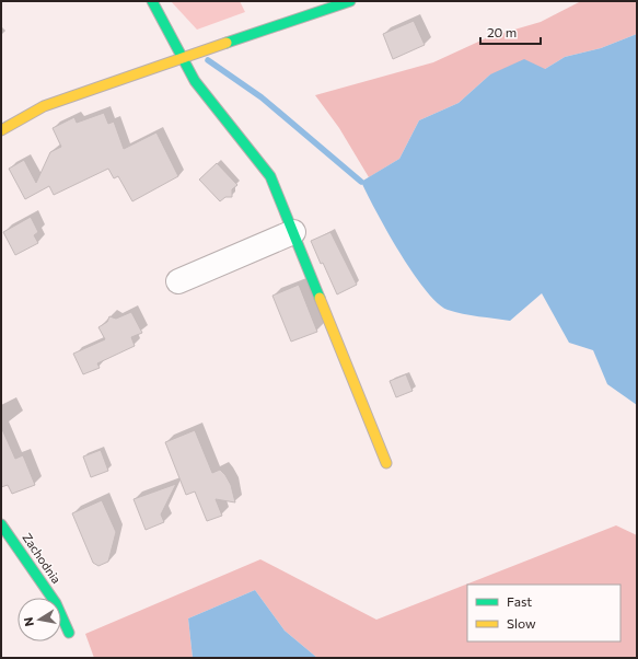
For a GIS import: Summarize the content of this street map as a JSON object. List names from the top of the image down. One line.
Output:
{"streets":{"street":["Zachodnia"]},"legend":["Fast","Slow"],"scale_bar":"20 m","north":"left"}
